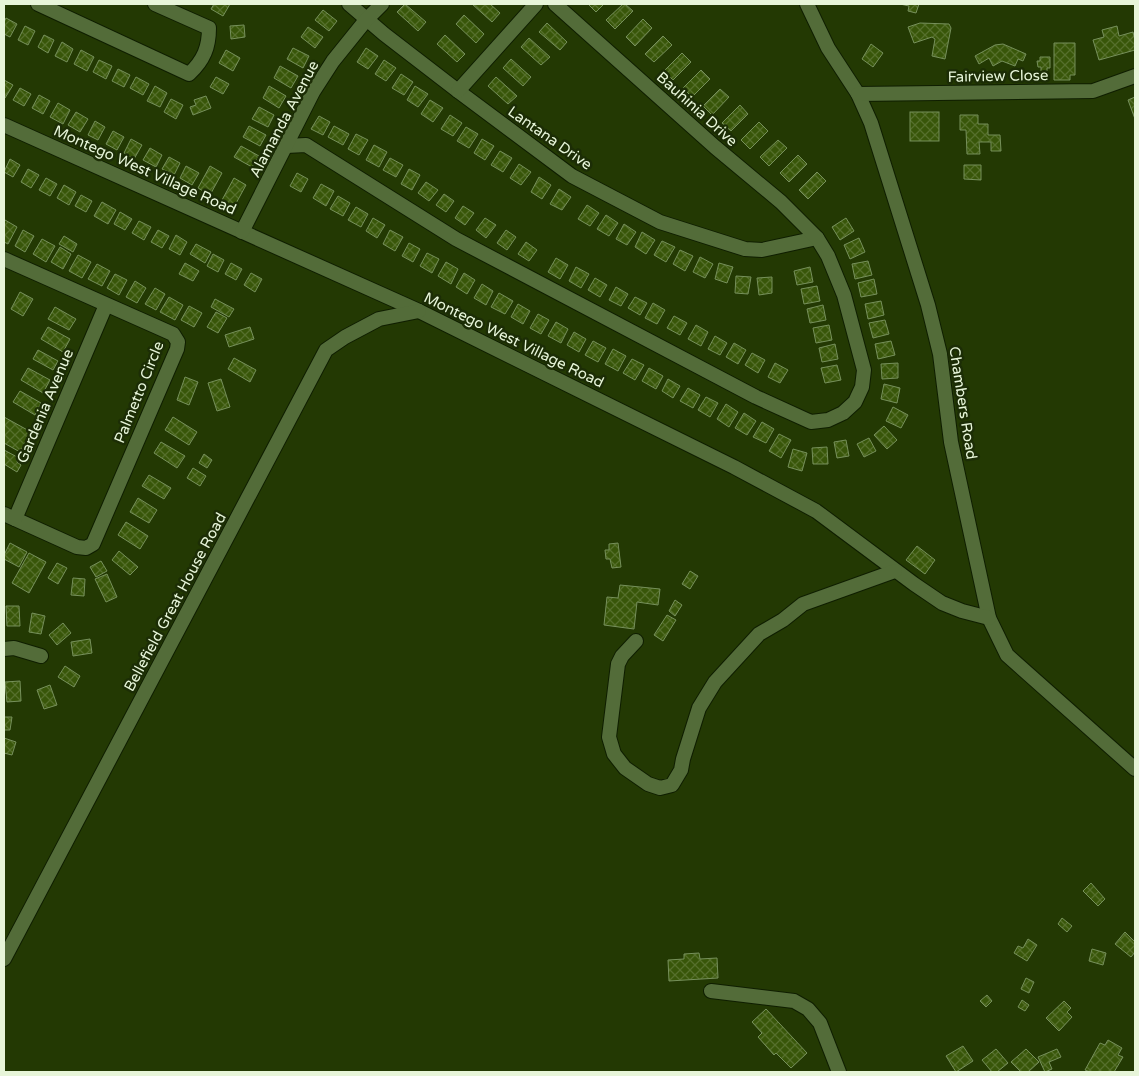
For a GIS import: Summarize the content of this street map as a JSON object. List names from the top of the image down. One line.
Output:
{"streets":{"street":["Fairview Close","Bauhinia Drive","Alamanda Avenue","Lantana Drive","Montego West Village Road","Palmetto Circle","Chambers Road","Gardenia Avenue","Bellefield Great House Road"]},"crossings":[["Fairview Close","Chambers Road"],["Bauhinia Drive","Alamanda Avenue"],["Bauhinia Drive","Lantana Drive"],["Alamanda Avenue","Lantana Drive"],["Alamanda Avenue","Montego West Village Road"],["Montego West Village Road","Chambers Road"],["Montego West Village Road","Bellefield Great House Road"],["Palmetto Circle","Gardenia Avenue"]]}
